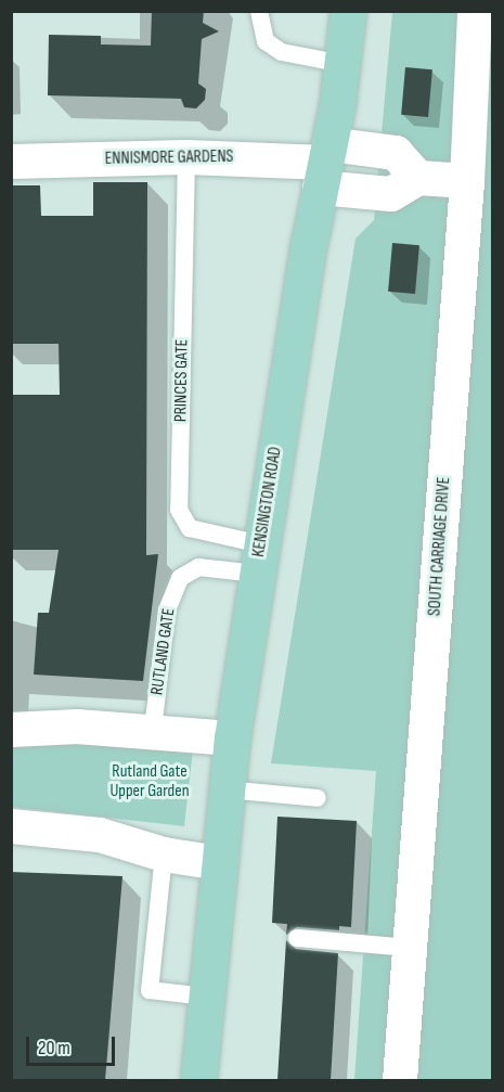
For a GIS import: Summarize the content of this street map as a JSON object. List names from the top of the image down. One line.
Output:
{"streets":{"main road":["KENSINGTON ROAD"],"street":["ENNISMORE GARDENS","SOUTH CARRIAGE DRIVE"],"lane":["PRINCES GATE","RUTLAND GATE"]},"crossings":[["ENNISMORE GARDENS","PRINCES GATE"],["ENNISMORE GARDENS","KENSINGTON ROAD"],["PRINCES GATE","KENSINGTON ROAD"],["PRINCES GATE","RUTLAND GATE"],["KENSINGTON ROAD","RUTLAND GATE"]],"parks":["Rutland Gate Upper Garden"],"scale_bar":"20 m"}
